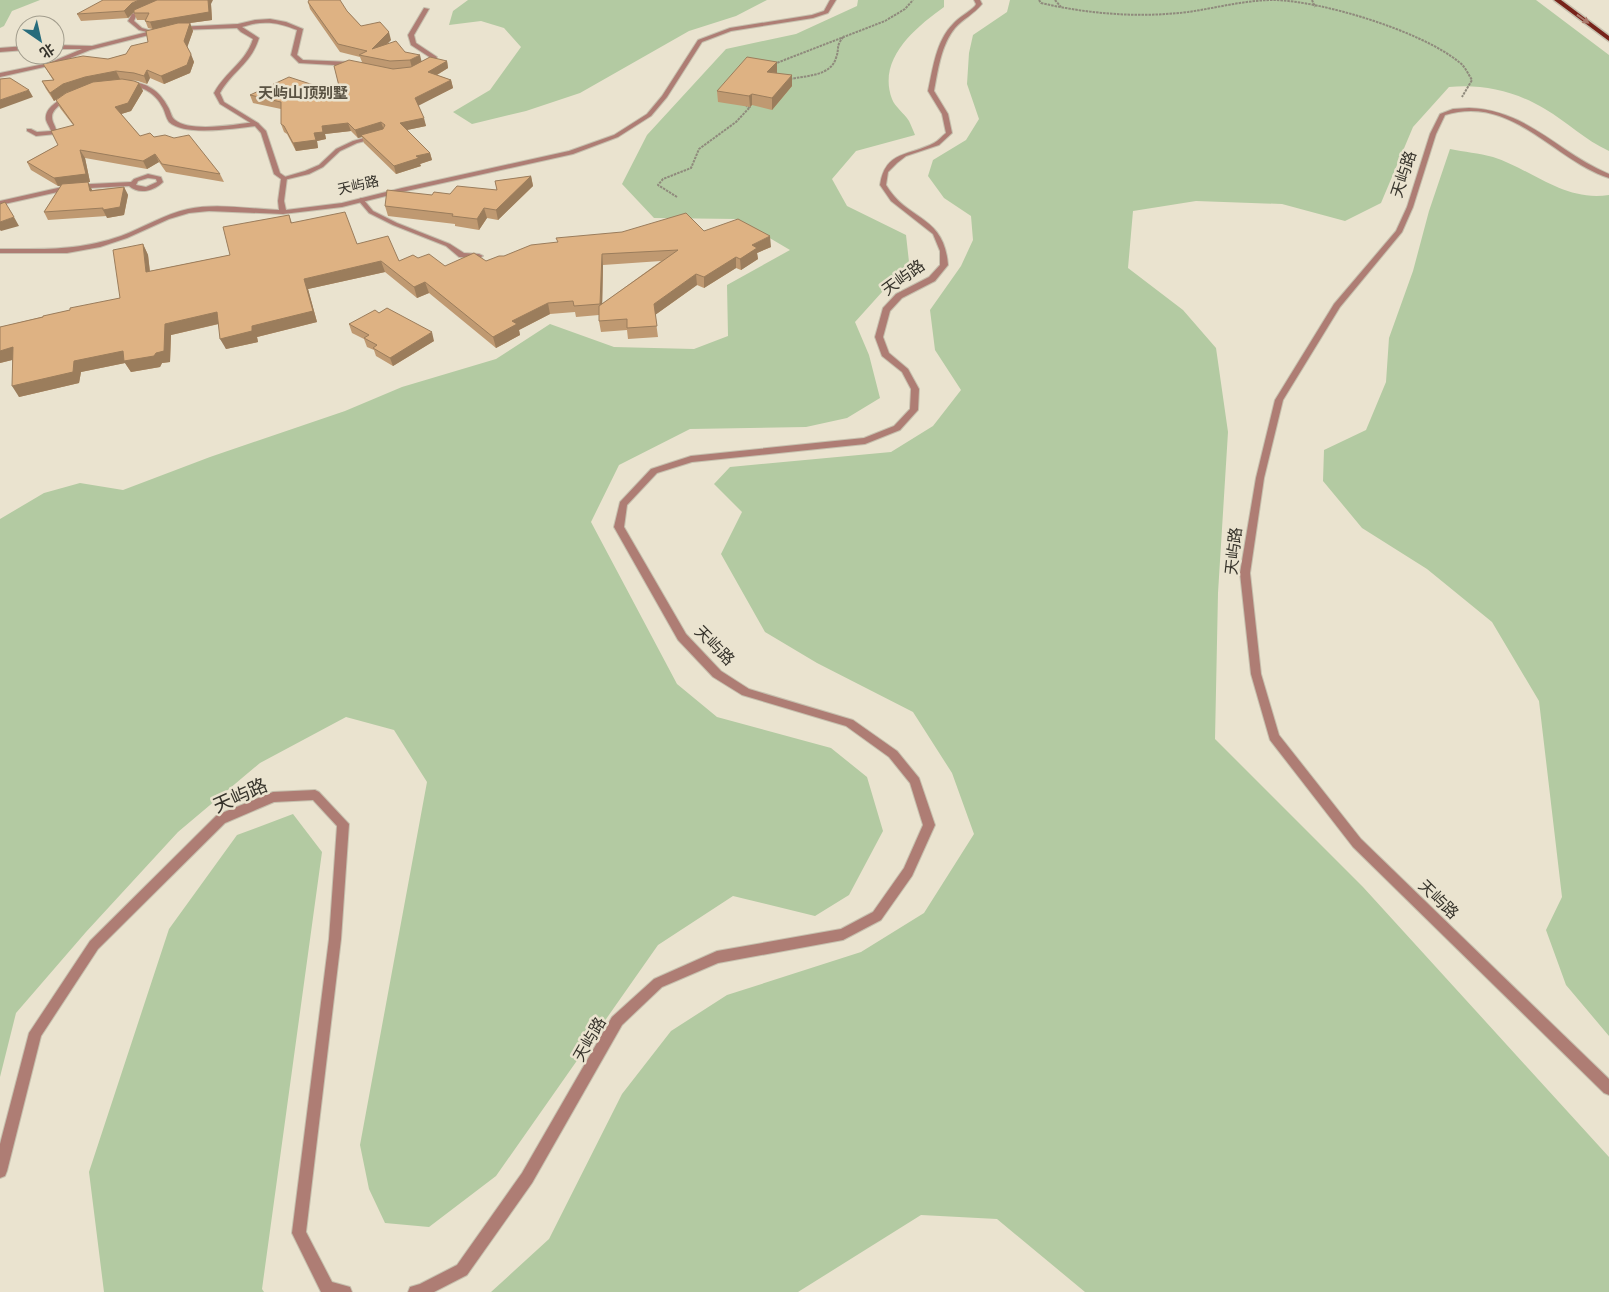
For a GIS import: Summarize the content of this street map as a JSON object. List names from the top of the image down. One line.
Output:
{"streets":{"street":["天屿路"]},"districts":["天屿山顶别墅"],"north":"bottom right"}
